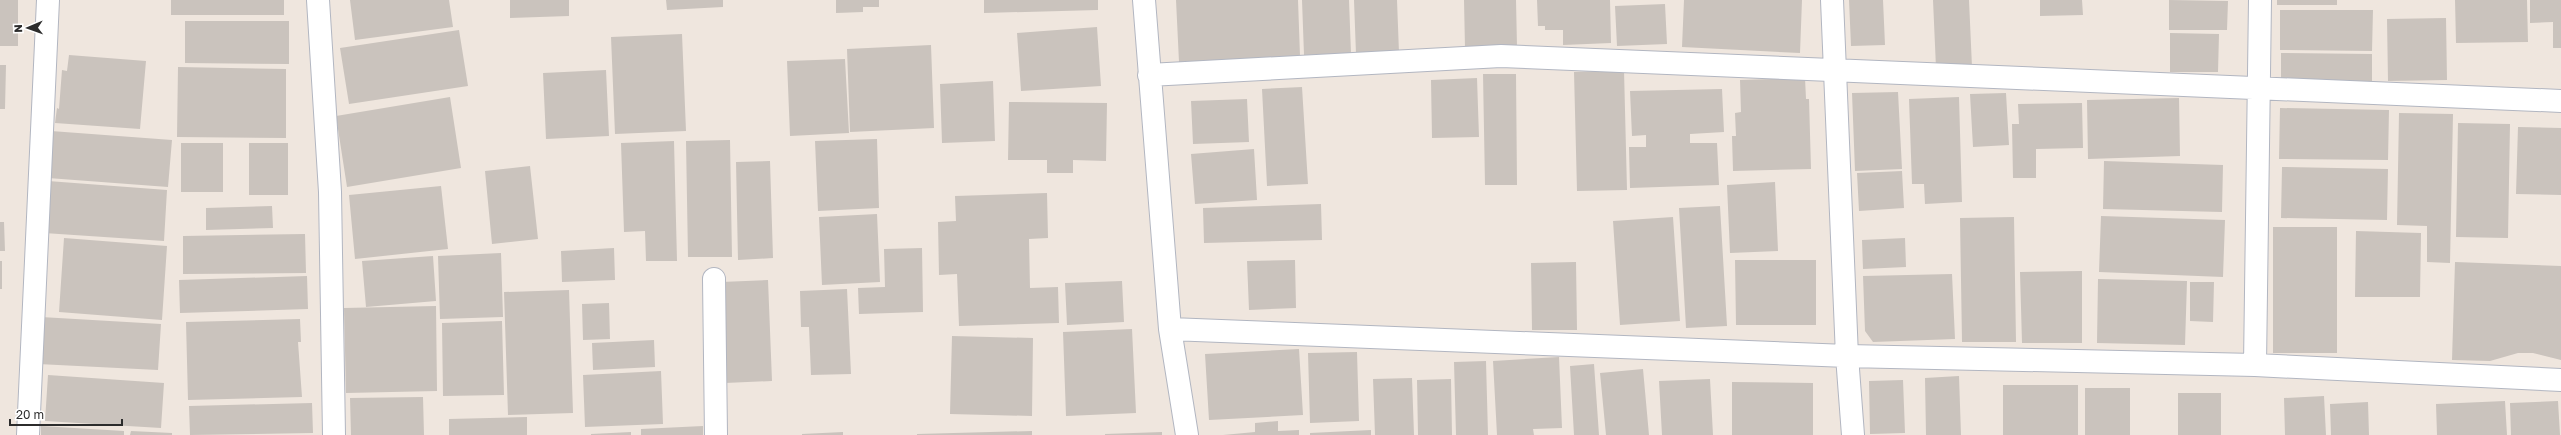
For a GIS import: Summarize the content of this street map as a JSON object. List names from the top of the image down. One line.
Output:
{"scale_bar":"20 m","north":"left"}
